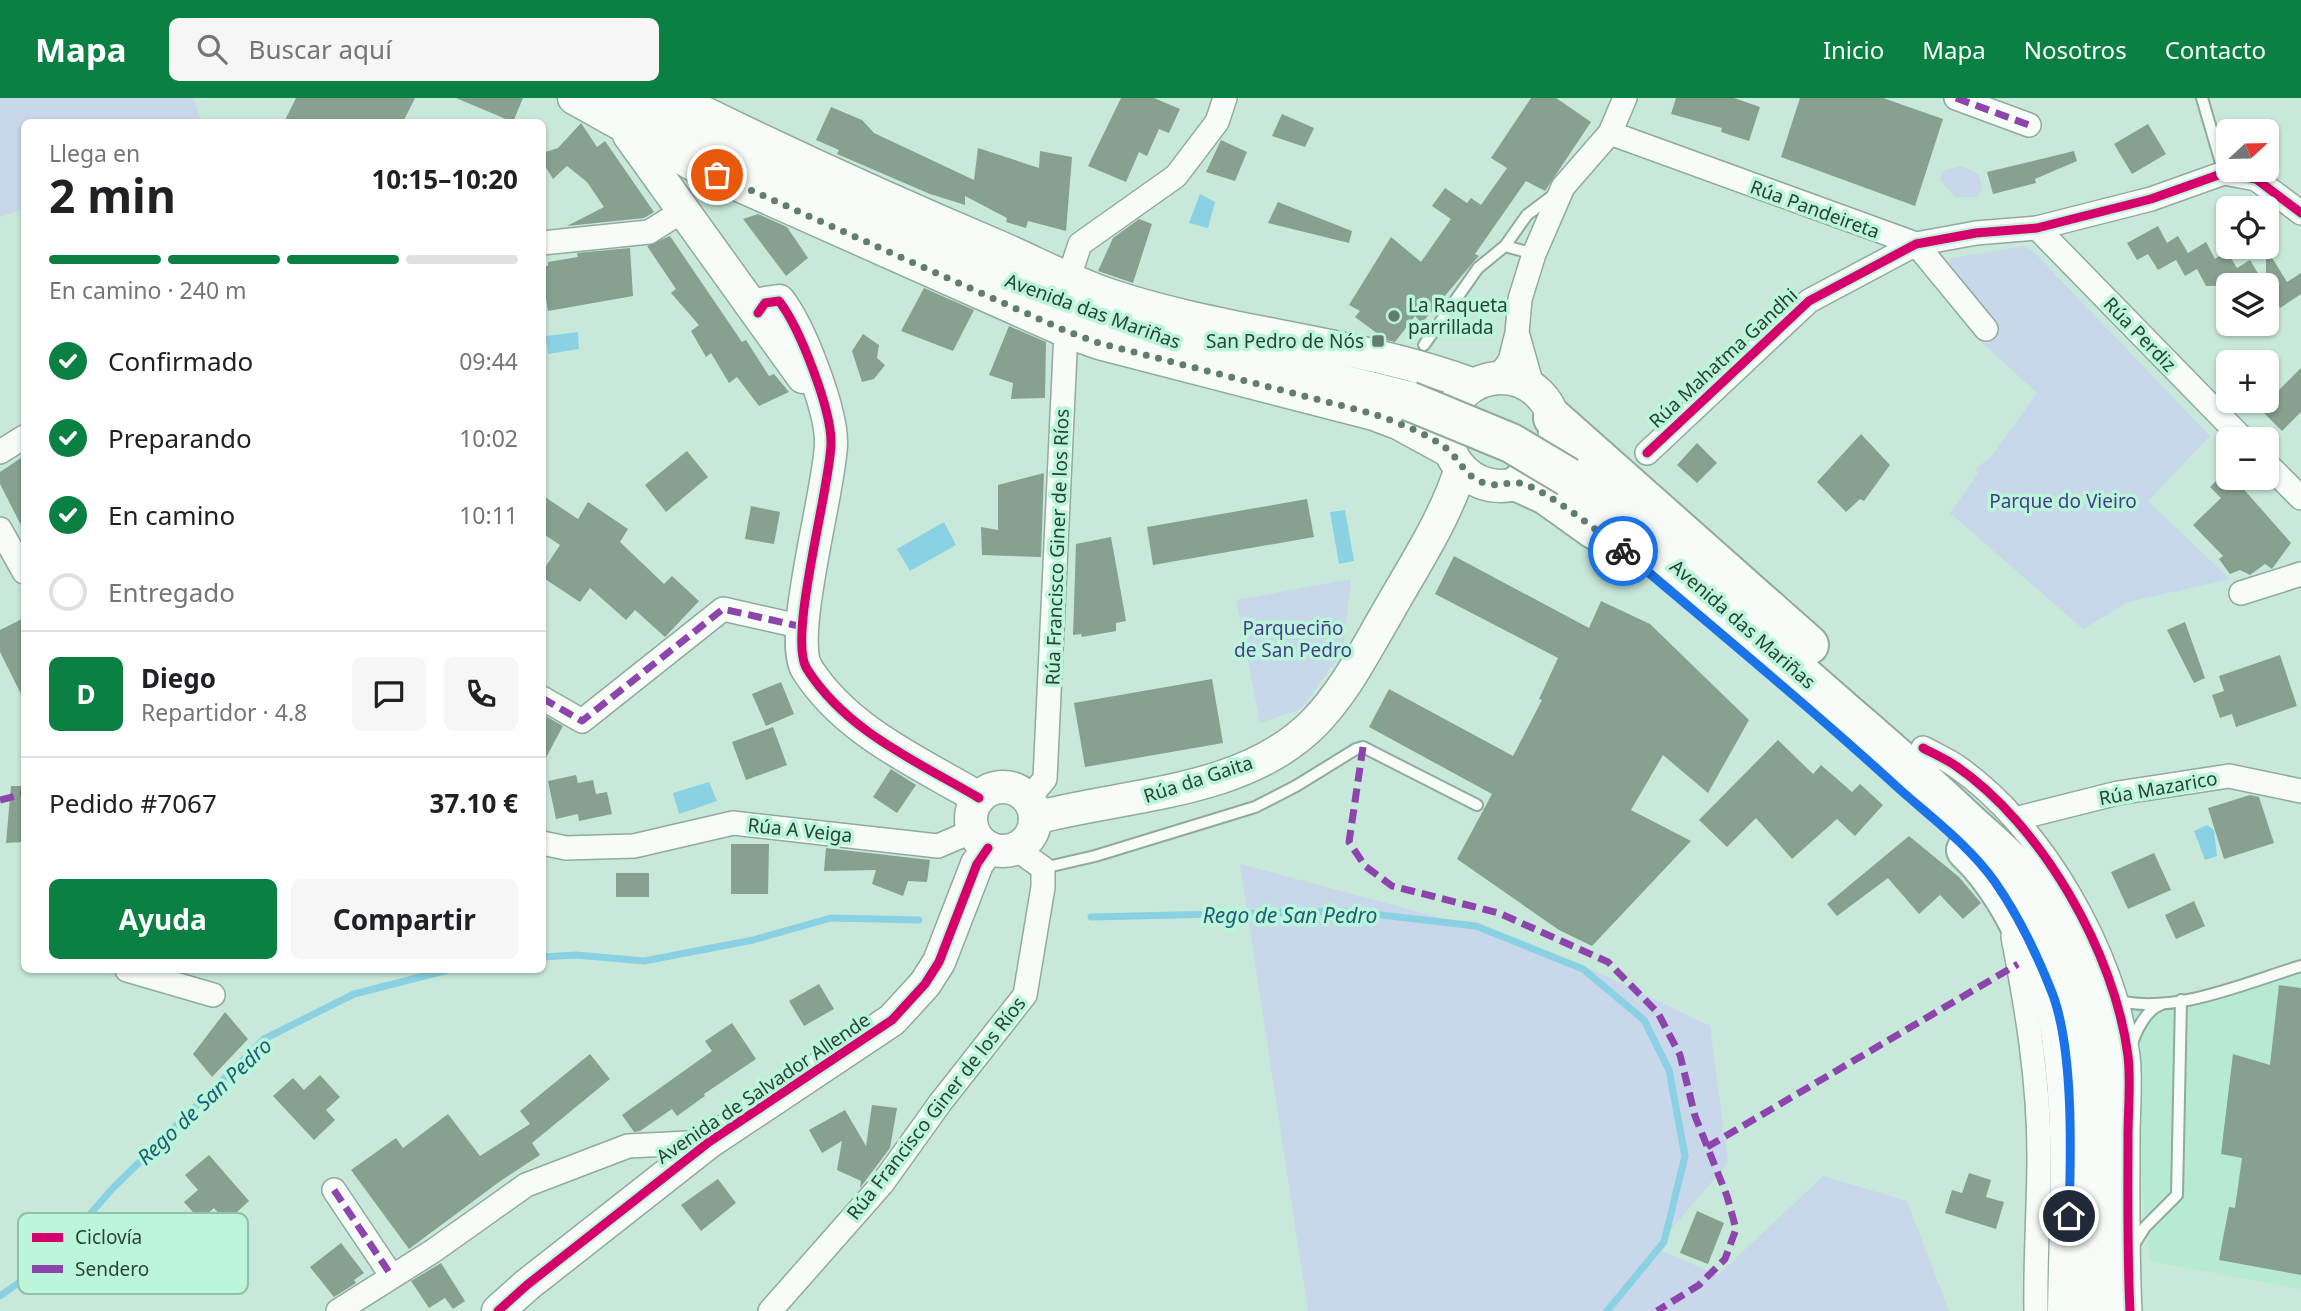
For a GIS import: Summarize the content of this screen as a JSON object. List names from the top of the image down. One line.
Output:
{"streets":{"highway":["Avenida das Mariñas"],"street":["Rúa Pandeireta","Rúa Perdiz","Rúa Mahatma Gandhi","Rúa Francisco Giner de los Ríos","Rúa da Gaita","Rúa Mazarico","Rúa A Veiga","Avenida de Salvador Allende"]},"crossings":[["Rúa Pandeireta","Rúa Mahatma Gandhi"],["Rúa Perdiz","Rúa Mahatma Gandhi"],["Rúa Francisco Giner de los Ríos","Rúa da Gaita"],["Rúa Francisco Giner de los Ríos","Rúa A Veiga"],["Rúa Francisco Giner de los Ríos","Avenida de Salvador Allende"],["Rúa da Gaita","Rúa A Veiga"],["Rúa da Gaita","Avenida de Salvador Allende"],["Rúa A Veiga","Avenida de Salvador Allende"]],"water":["Rego de San Pedro"],"parks":["Parque do Vieiro","Parqueciño de San Pedro"],"places":{"other":["La Raqueta parrillada"],"transit":["San Pedro de Nós"]},"legend":["Ciclovía","Sendero"],"north":"right","page":{"header":"Mapa","search":"Buscar aquí","nav":["Inicio","Mapa","Nosotros","Contacto"],"map_buttons":["+","−"],"heading":["2 min","Llega en","10:15–10:20"],"panel":["Diego","Repartidor · 4.8","Pedido #7067","37.10 €"],"bar":"En camino · 240 m","list":[["Confirmado","09:44"],["Preparando","10:02"],["En camino","10:11"],"Entregado"],"round":"D","buttons":["Ayuda","Compartir"]}}
